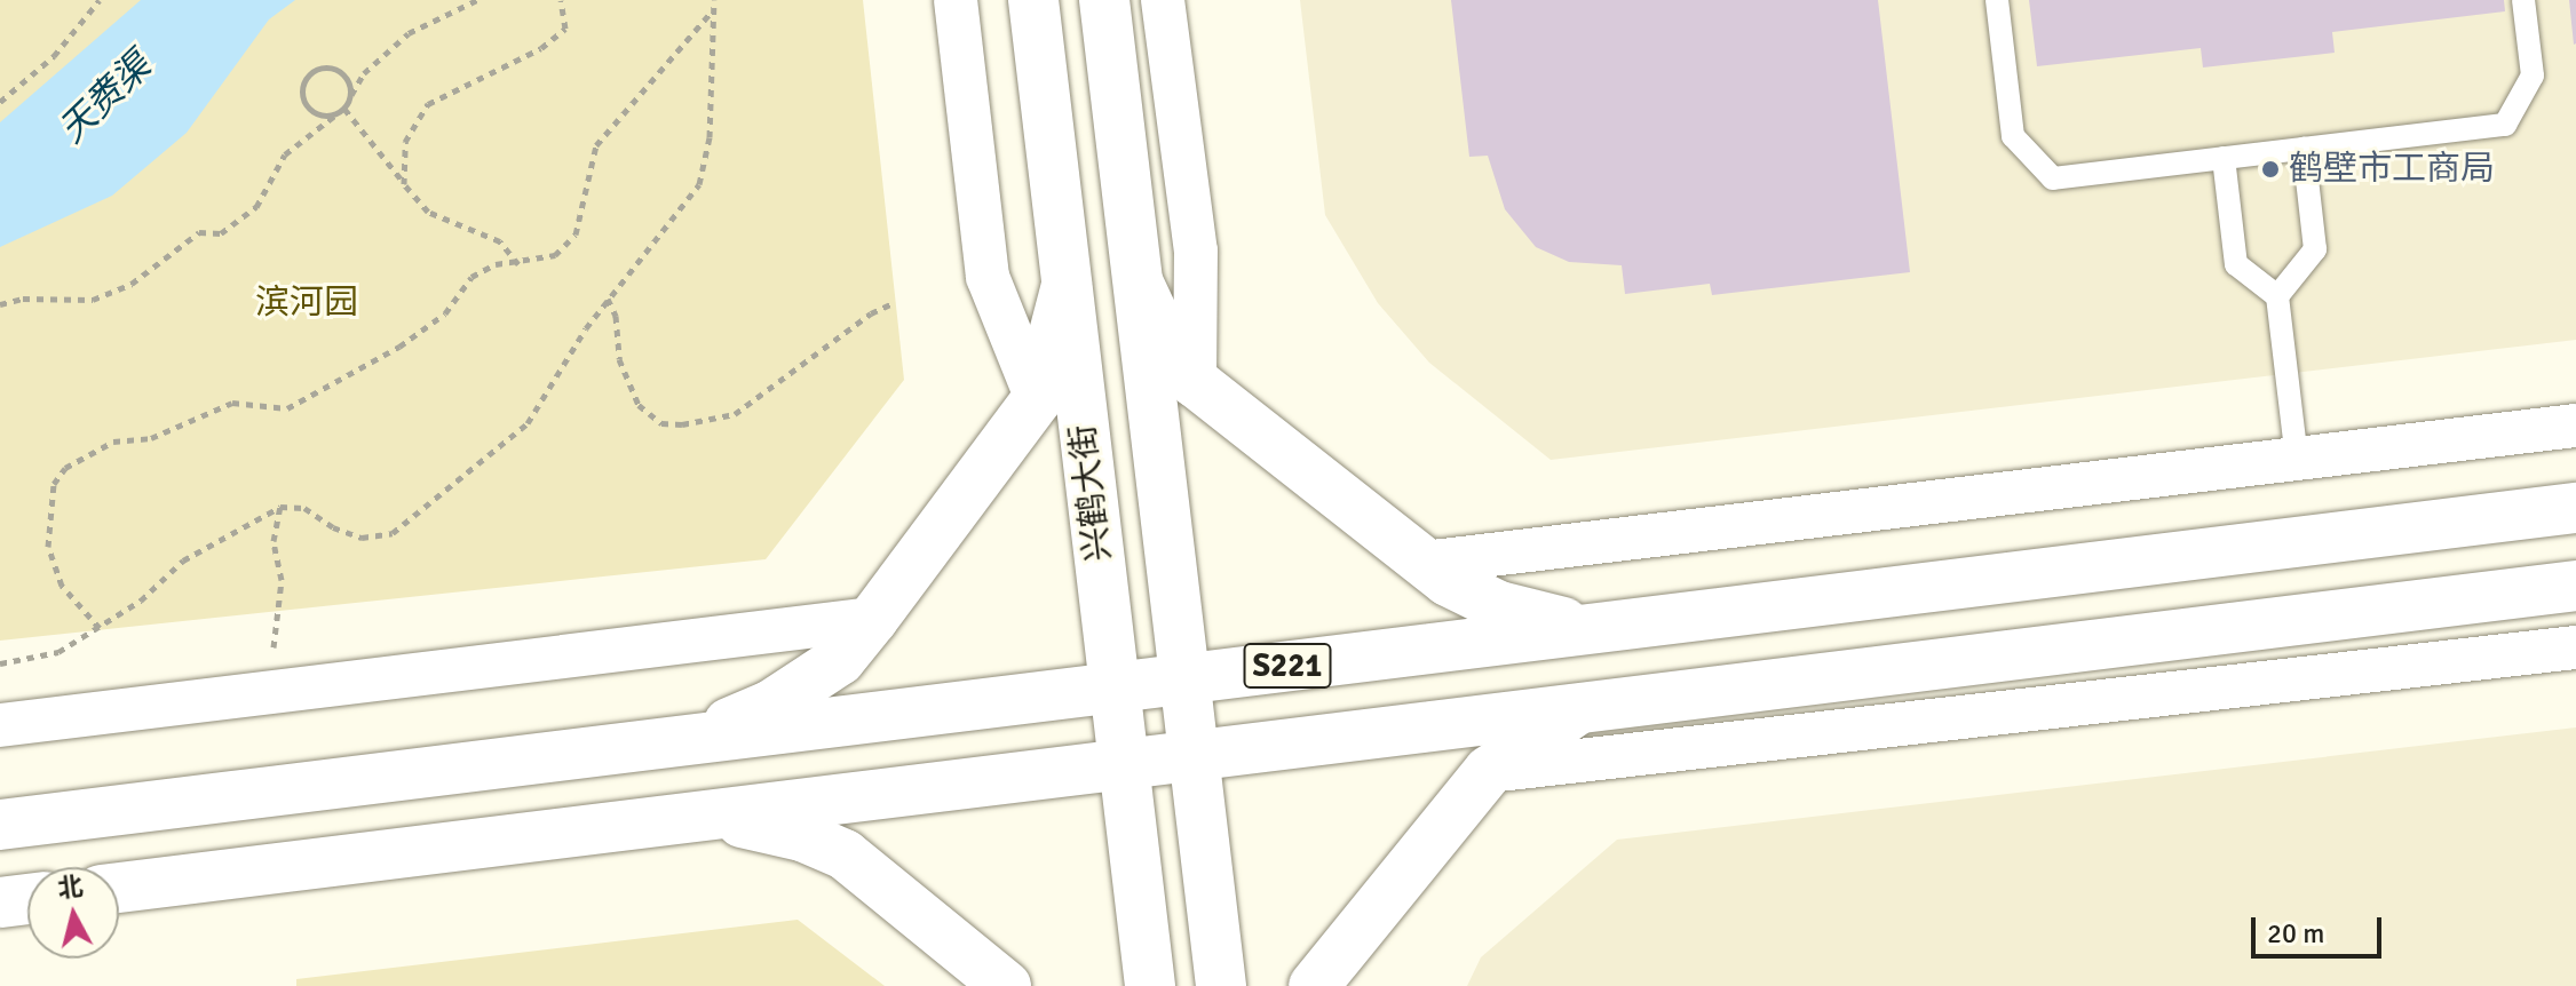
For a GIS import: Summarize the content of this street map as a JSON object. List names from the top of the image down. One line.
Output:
{"streets":{"main road":["兴鹤大街","S221"]},"crossings":[["兴鹤大街","S221"]],"water":["天赉渠"],"parks":["滨河园"],"places":["鹤壁市工商局"],"scale_bar":"20 m","north":"top"}
